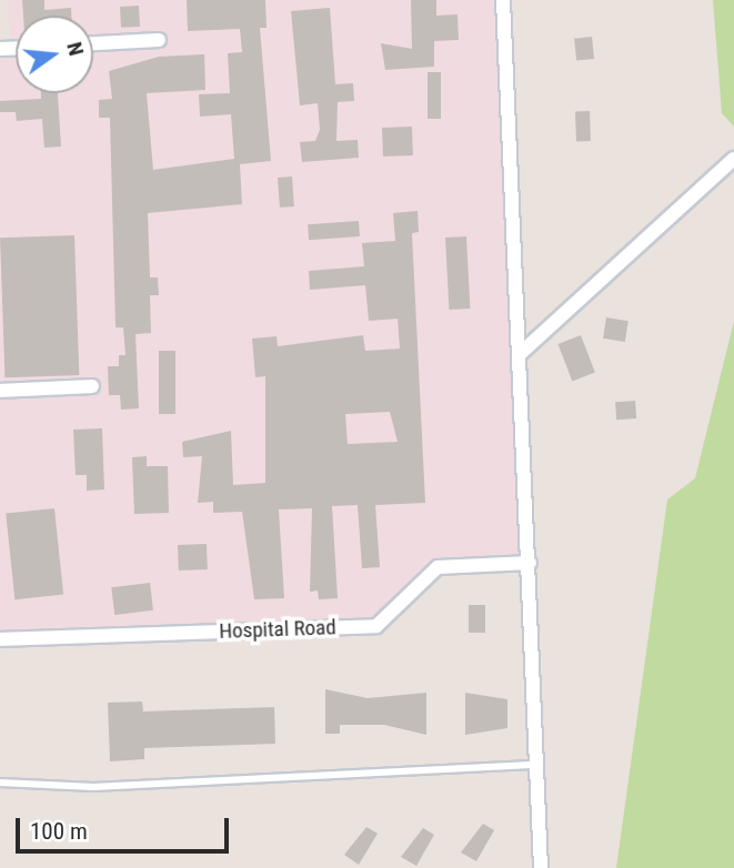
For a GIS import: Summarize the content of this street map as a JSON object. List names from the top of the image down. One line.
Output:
{"streets":{"street":["Hospital Road"]},"scale_bar":"100 m","north":"right"}
